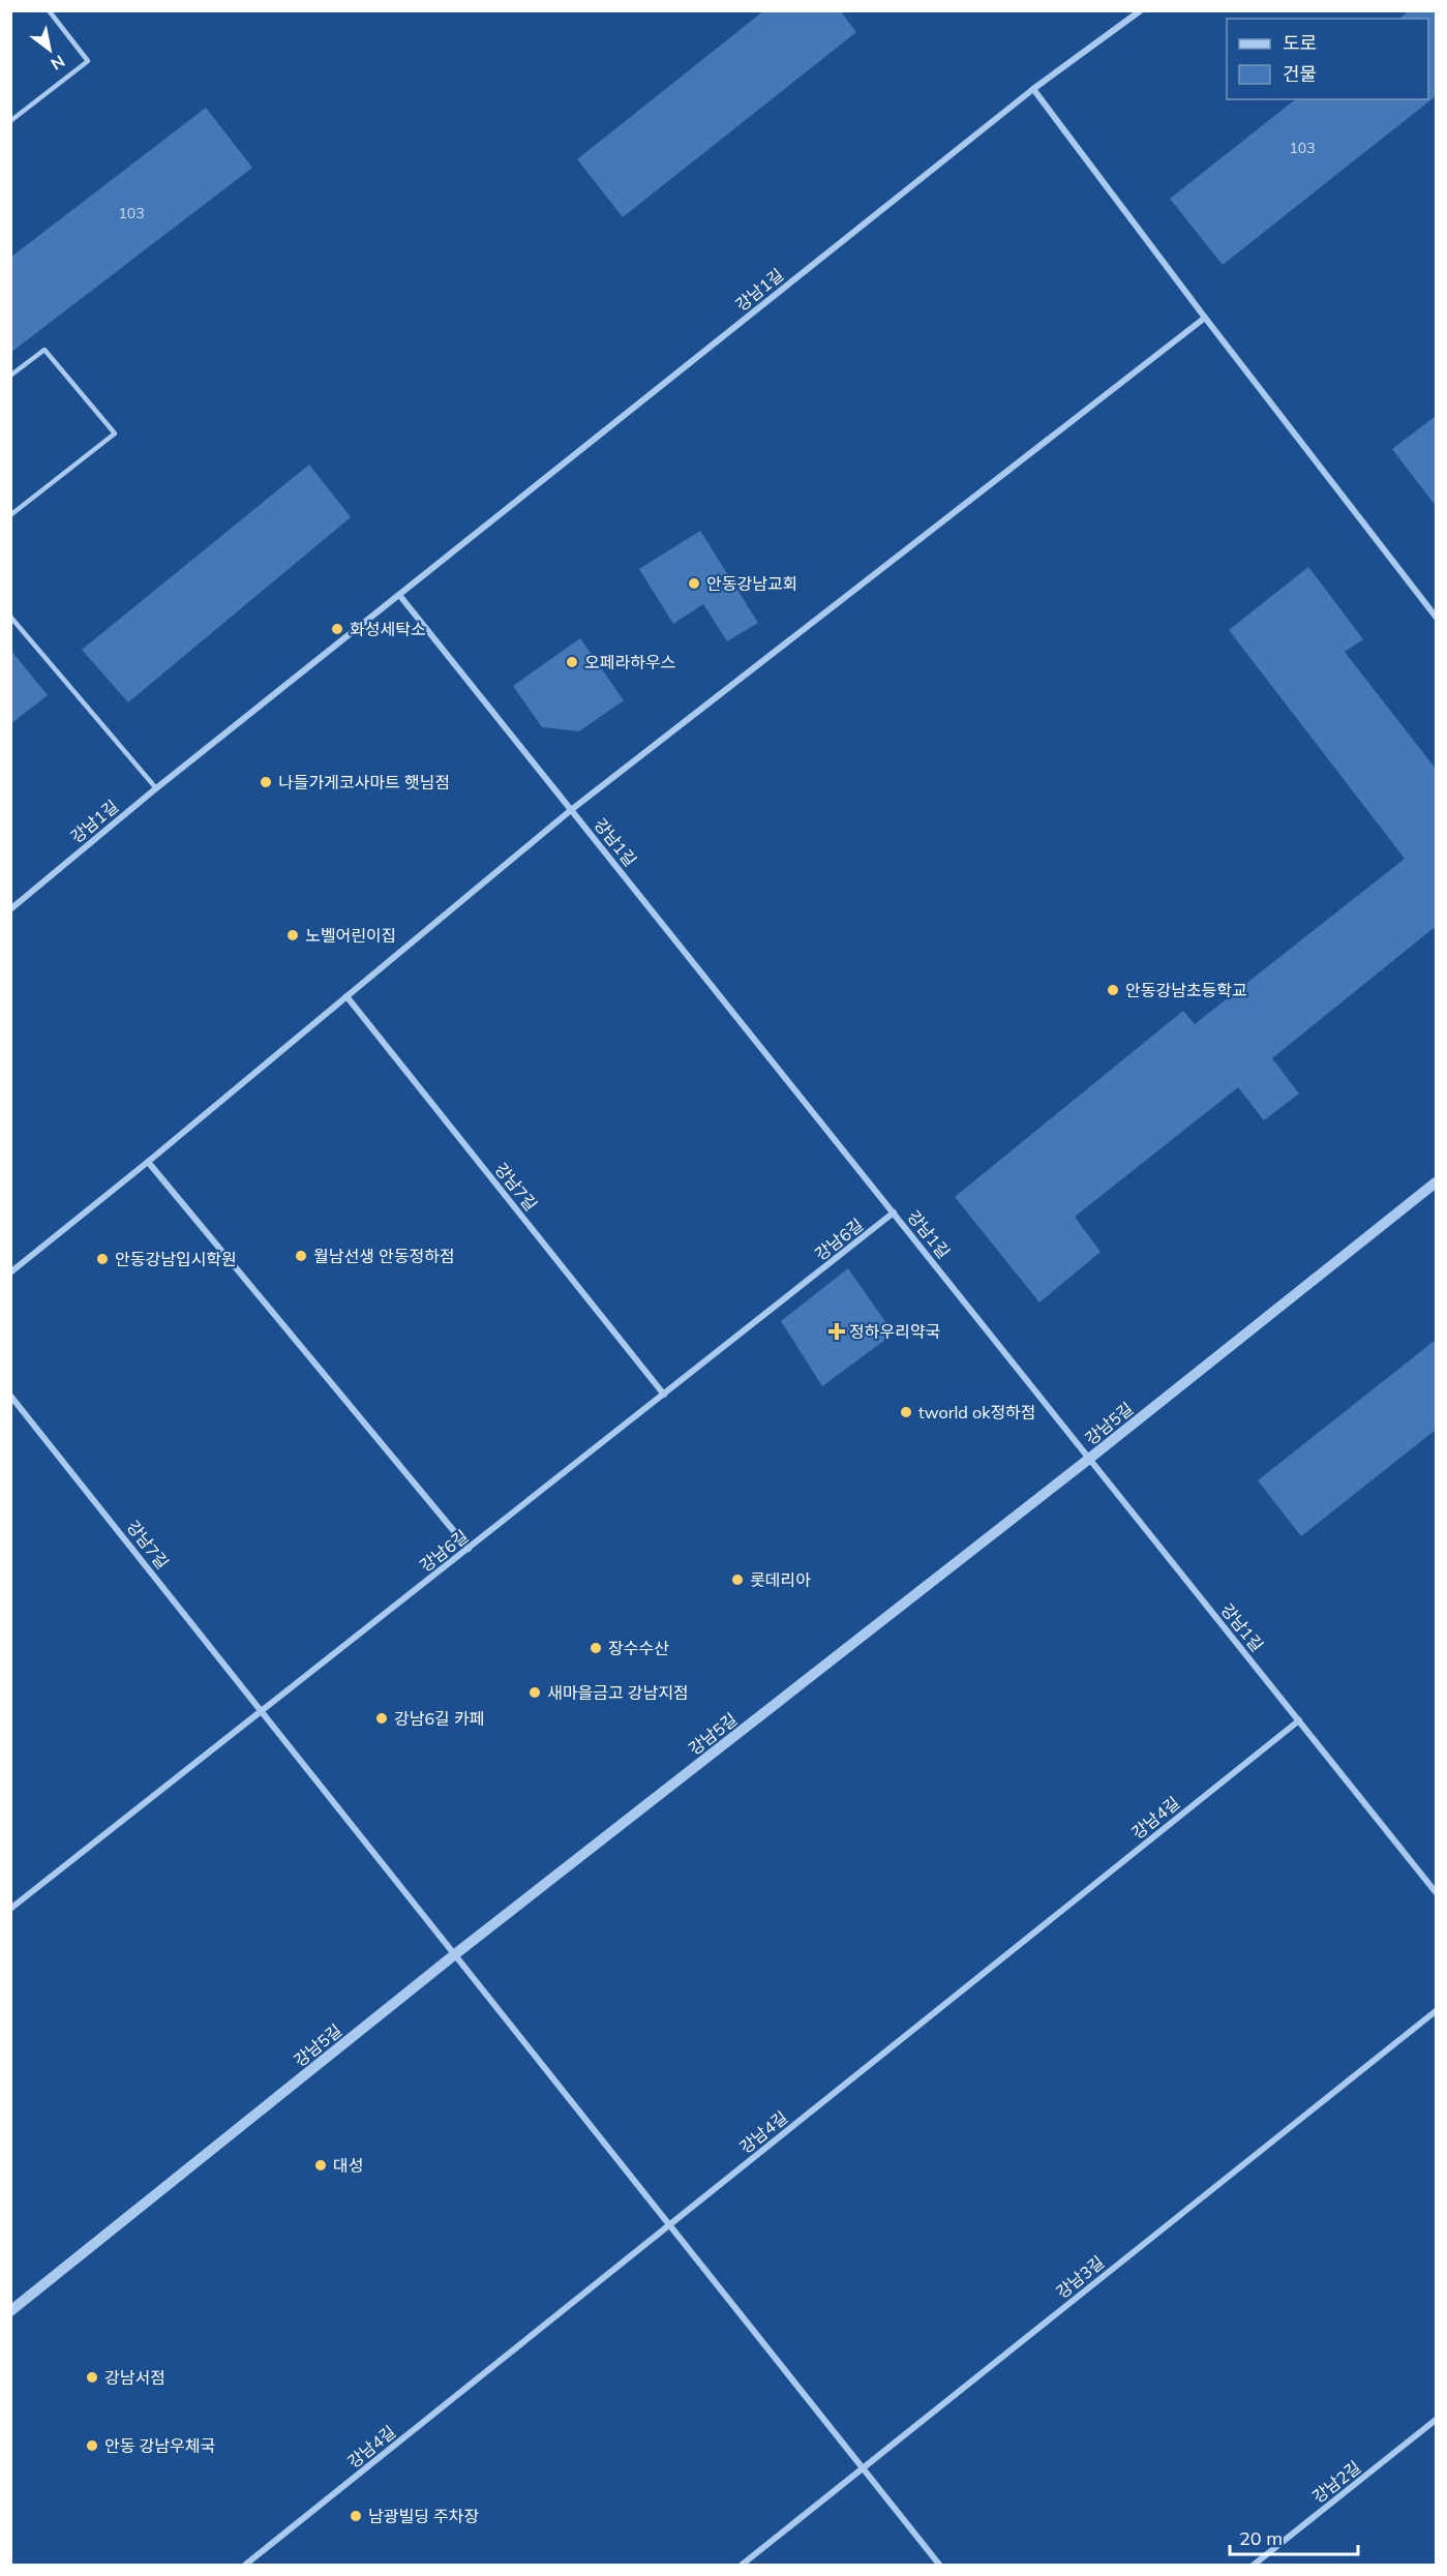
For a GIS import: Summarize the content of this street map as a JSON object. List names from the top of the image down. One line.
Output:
{"streets":{"street":["강남1길","강남7길","강남6길","강남5길","강남4길","강남3길","강남2길"]},"crossings":[["강남1길","강남6길"],["강남1길","강남5길"],["강남1길","강남4길"],["강남7길","강남6길"],["강남7길","강남5길"],["강남7길","강남4길"],["강남7길","강남3길"]],"places":{"other":["안동강남교회","화성세탁소","오페라하우스","나들가게코사마트 햇님점","노벨어린이집","안동강남초등학교","월남선생 안동정하점","안동강남입시학원","tworld ok정하점","롯데리아","장수수산","새마을금고 강남지점","강남6길 카페","대성","강남서점","안동 강남우체국","남광빌딩 주차장"],"health":["정하우리약국"]},"house_numbers":["103","103"],"legend":["도로","건물"],"scale_bar":"20 m","north":"bottom right"}
